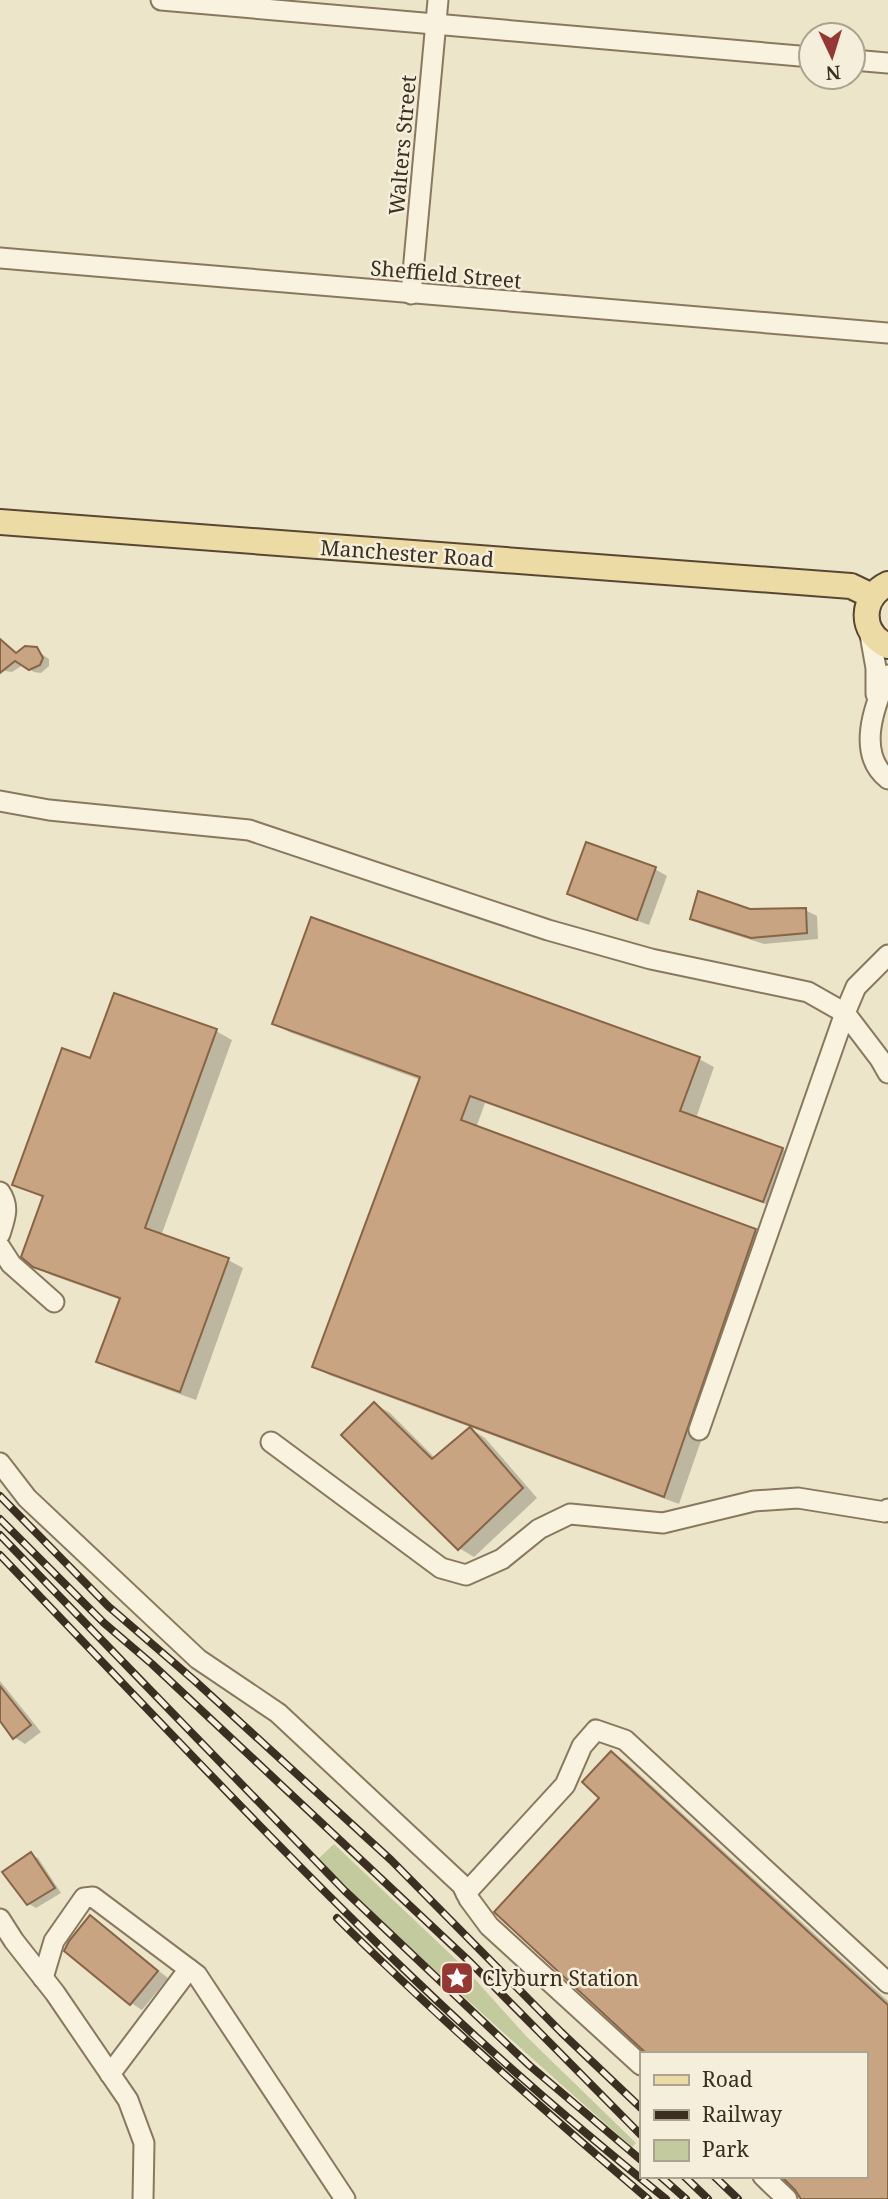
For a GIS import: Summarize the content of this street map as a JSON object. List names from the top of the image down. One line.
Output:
{"streets":{"main road":["Manchester Road"],"street":["Walters Street","Sheffield Street"]},"crossings":[["Walters Street","Sheffield Street"]],"places":{"place":["Clyburn Station"]},"legend":["Road","Railway","Park"],"north":"bottom"}
